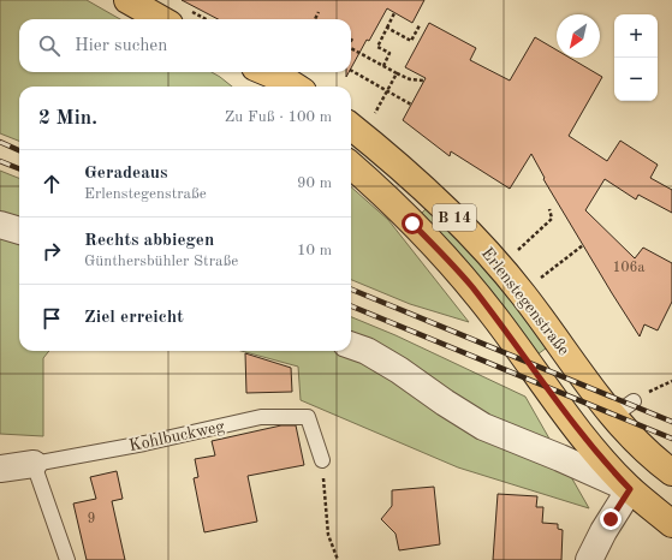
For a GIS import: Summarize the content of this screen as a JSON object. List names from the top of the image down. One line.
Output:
{"streets":{"main road":["B 14","Erlenstegenstraße"],"street":["Kohlbuckweg"]},"house_numbers":["106a","9"],"north":"bottom left","page":{"map_buttons":["+","−"],"search":"Hier suchen","heading":["2 Min.","Zu Fuß · 100 m"],"list":[["Geradeaus","Erlenstegenstraße","90 m"],["Rechts abbiegen","Günthersbühler Straße","10 m"],"Ziel erreicht"]}}
